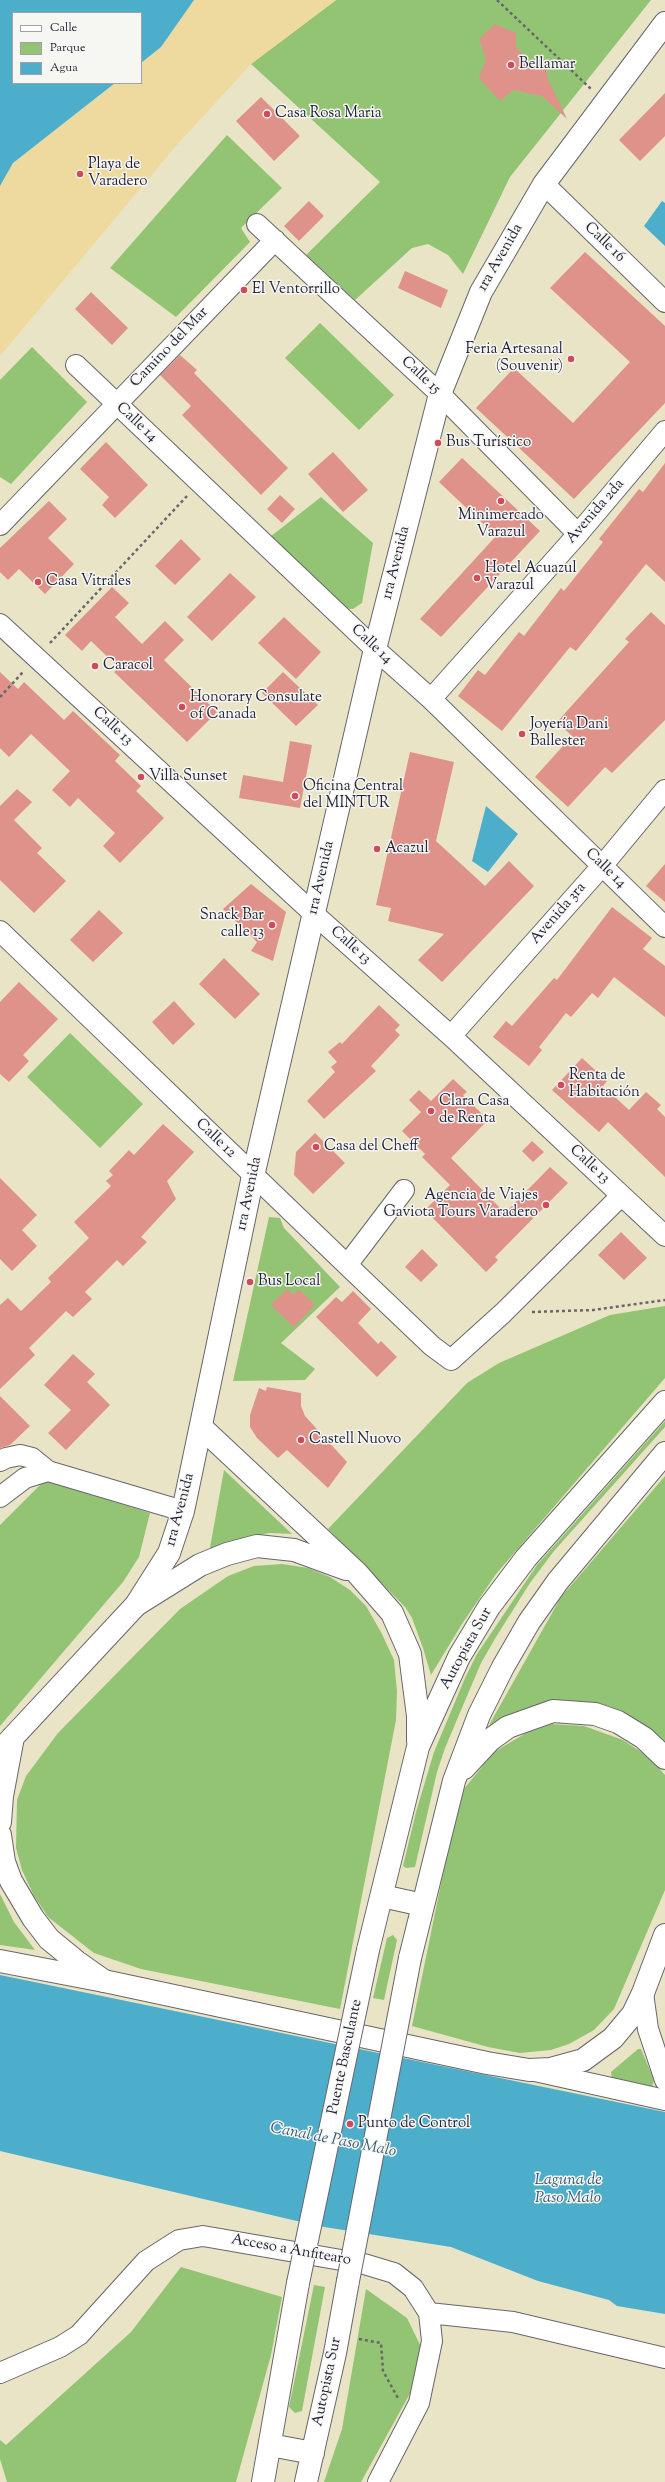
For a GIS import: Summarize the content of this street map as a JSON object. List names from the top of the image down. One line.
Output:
{"streets":{"main road":["1ra Avenida","Autopista Sur","Puente Basculante"],"street":["Calle 16","Camino del Mar","Calle 15","Calle 14","Avenida 2da","Calle 13","Avenida 3ra","Calle 12","Acceso a Anfitearo"]},"crossings":[["Calle 16","1ra Avenida"],["1ra Avenida","Calle 15"],["1ra Avenida","Calle 14"],["1ra Avenida","Calle 13"],["1ra Avenida","Calle 12"],["Camino del Mar","Calle 15"],["Camino del Mar","Calle 14"],["Calle 15","Avenida 2da"],["Calle 14","Avenida 2da"],["Calle 14","Avenida 3ra"],["Calle 13","Avenida 3ra"],["Autopista Sur","Puente Basculante"]],"water":["Canal de Paso Malo","Laguna de Paso Malo"],"places":["Bellamar","Casa Rosa Maria","Playa de Varadero","El Ventorrillo","Feria Artesanal (Souvenir)","Bus Turístico","Minimercado Varazul","Hotel Acuazul Varazul","Casa Vitrales","Caracol","Honorary Consulate of Canada","Joyería Dani Ballester","Villa Sunset","Oficina Central del MINTUR","Acazul","Snack Bar calle 13","Renta de Habitación","Clara Casa de Renta","Casa del Cheff","Agencia de Viajes Gaviota Tours Varadero","Bus Local","Castell Nuovo","Punto de Control"],"legend":["Calle","Parque","Agua"]}
